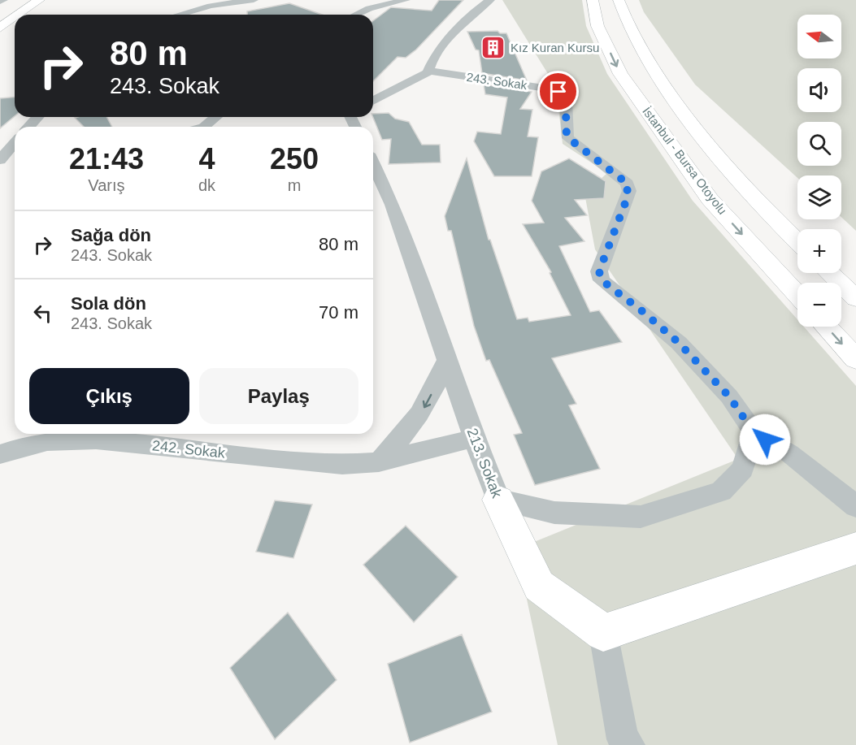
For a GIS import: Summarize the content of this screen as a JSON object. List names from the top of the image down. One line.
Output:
{"streets":{"main road":["İstanbul - Bursa Otoyolu","213. Sokak"],"street":["243. Sokak","242. Sokak"]},"crossings":[["242. Sokak","213. Sokak"]],"places":{"building":["Kız Kuran Kursu"]},"north":"left","page":{"map_buttons":["+","−"],"turn":["80 m","243. Sokak"],"eta":["21:43","Varış","4","dk","250","m"],"list":[{"name":"Sağa dön","note":"243. Sokak","value":"80 m"},{"name":"Sola dön","note":"243. Sokak","value":"70 m"}],"buttons":["Çıkış","Paylaş"]}}
